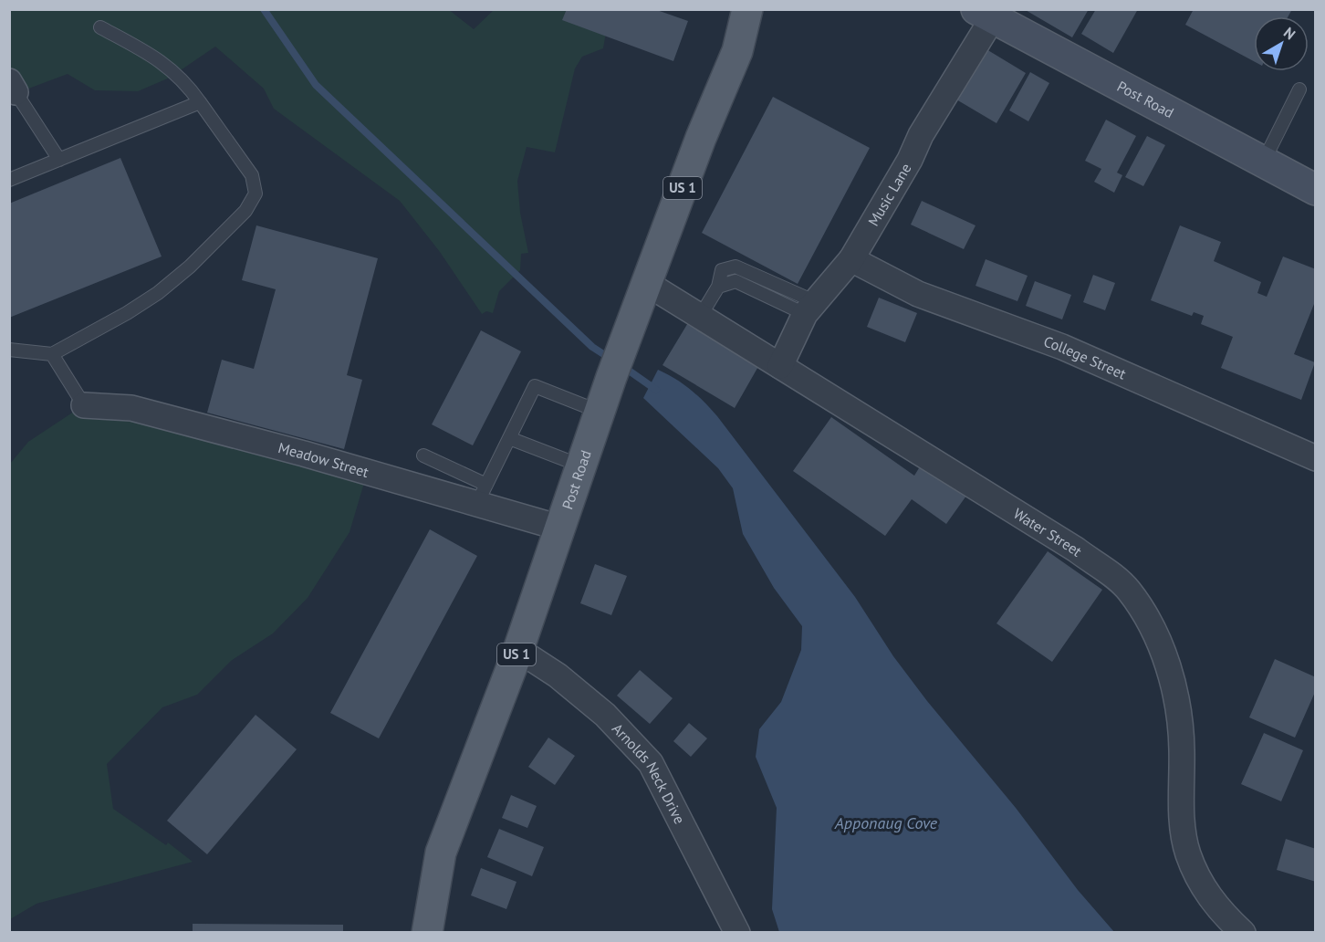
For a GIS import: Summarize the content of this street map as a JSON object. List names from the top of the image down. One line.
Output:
{"streets":{"main road":["Post Road","US 1"],"street":["Music Lane","College Street","Meadow Street","Water Street","Arnolds Neck Drive"]},"crossings":[["Post Road","Music Lane"],["Post Road","Meadow Street"],["Post Road","Water Street"],["Post Road","Arnolds Neck Drive"],["Music Lane","College Street"],["Music Lane","Water Street"]],"water":["Apponaug Cove"],"north":"top right"}
